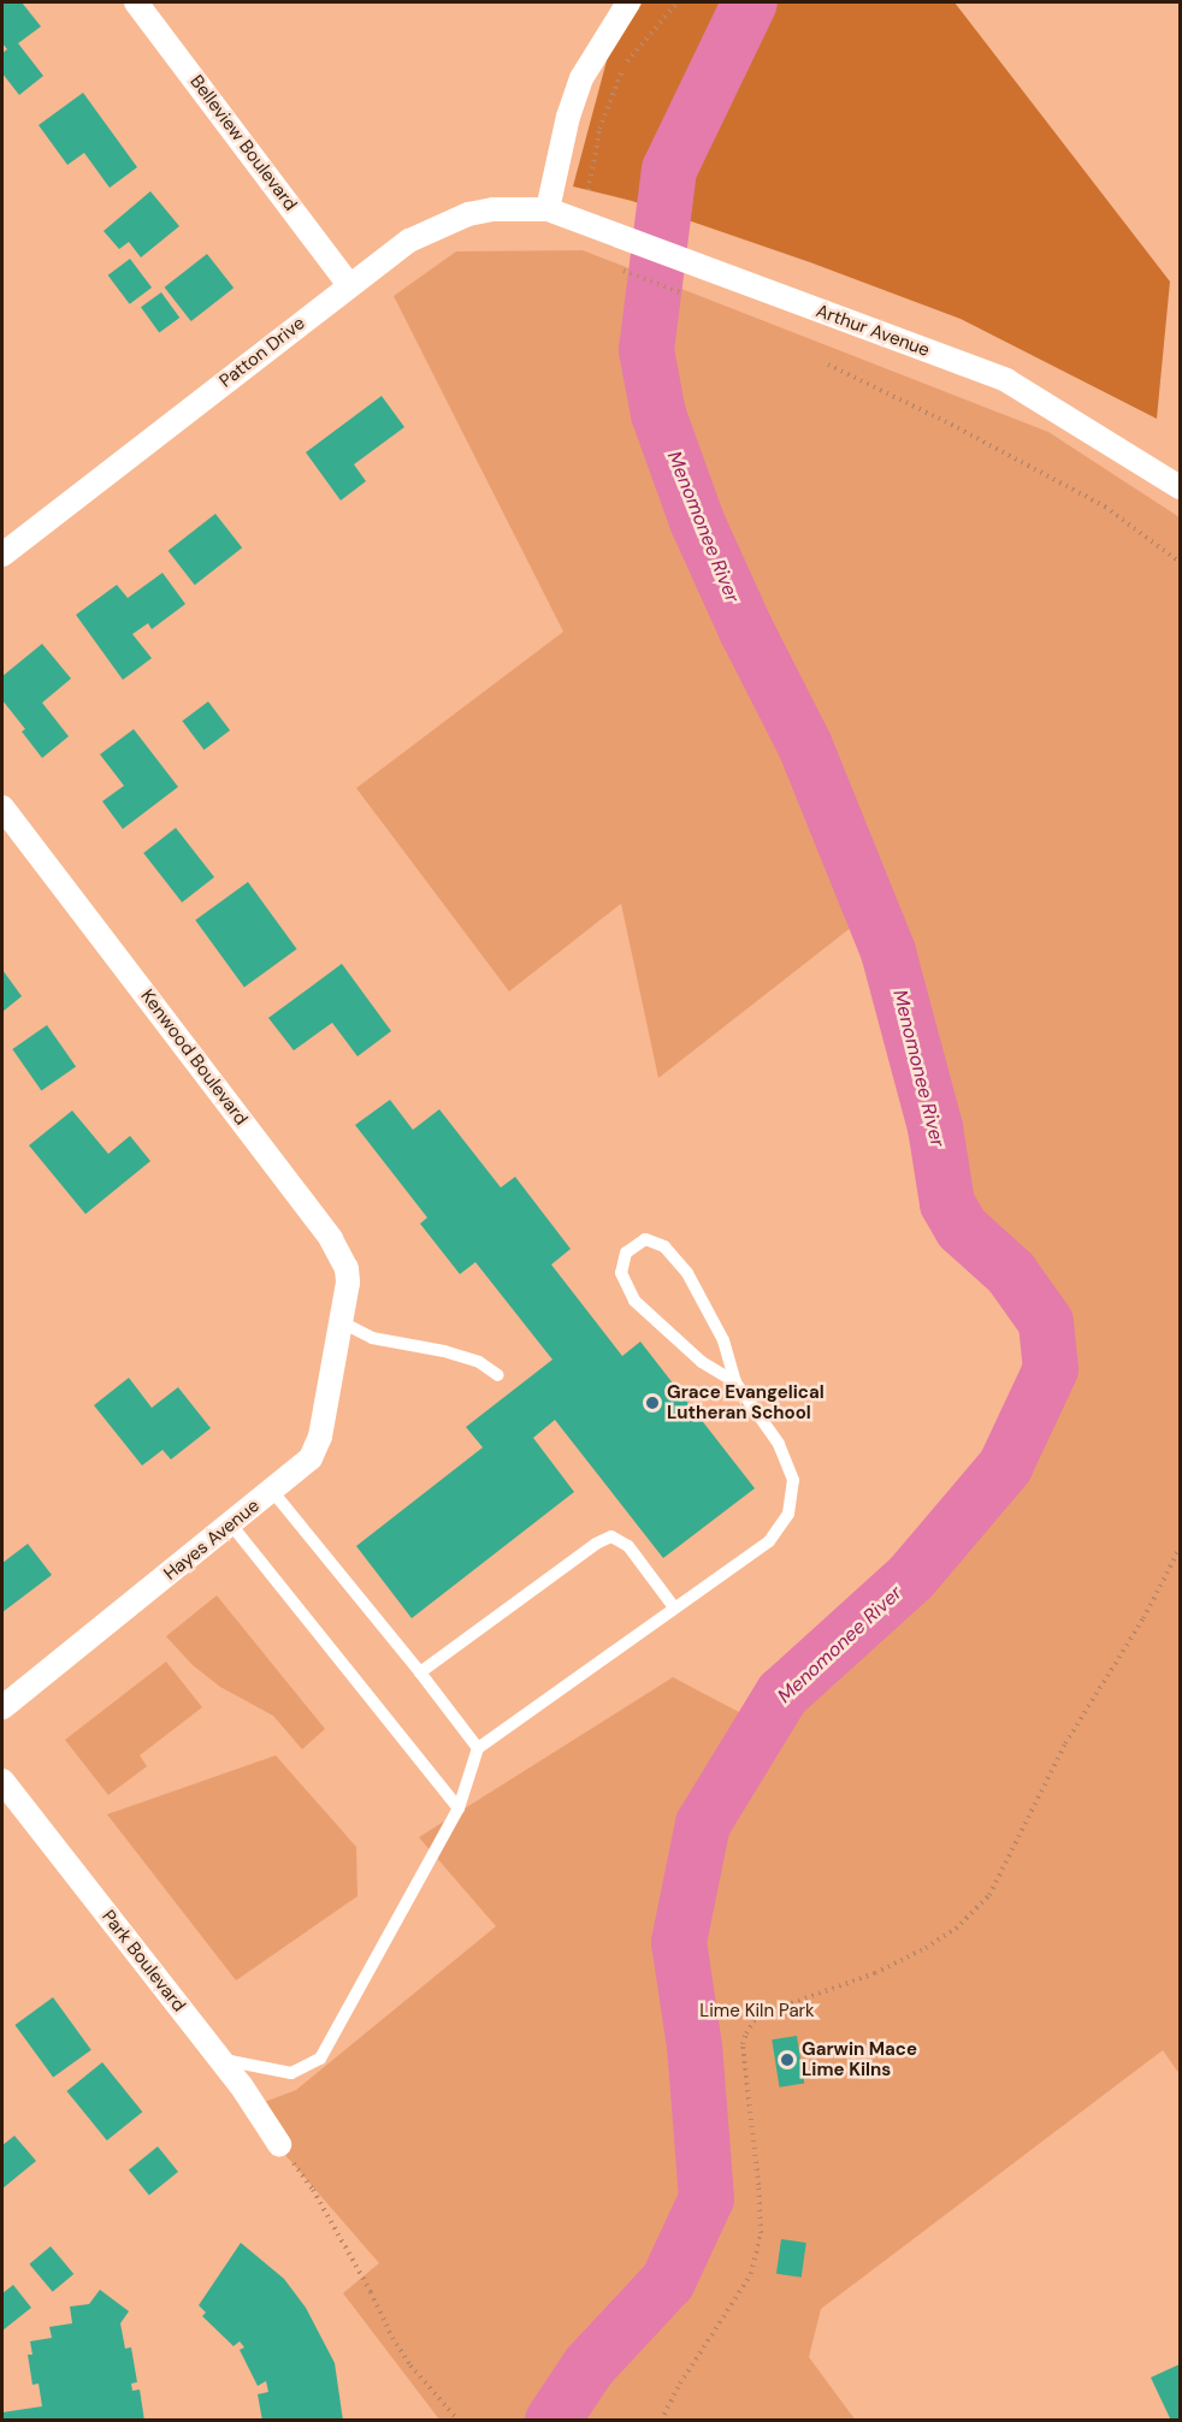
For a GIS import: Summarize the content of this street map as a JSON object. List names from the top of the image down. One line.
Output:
{"streets":{"street":["Belleview Boulevard","Arthur Avenue","Patton Drive","Kenwood Boulevard","Hayes Avenue","Park Boulevard"]},"crossings":[["Belleview Boulevard","Patton Drive"],["Arthur Avenue","Patton Drive"],["Kenwood Boulevard","Hayes Avenue"]],"water":["Menomonee River"],"parks":["Lime Kiln Park"],"places":["Grace Evangelical Lutheran School","Garwin Mace Lime Kilns"]}
